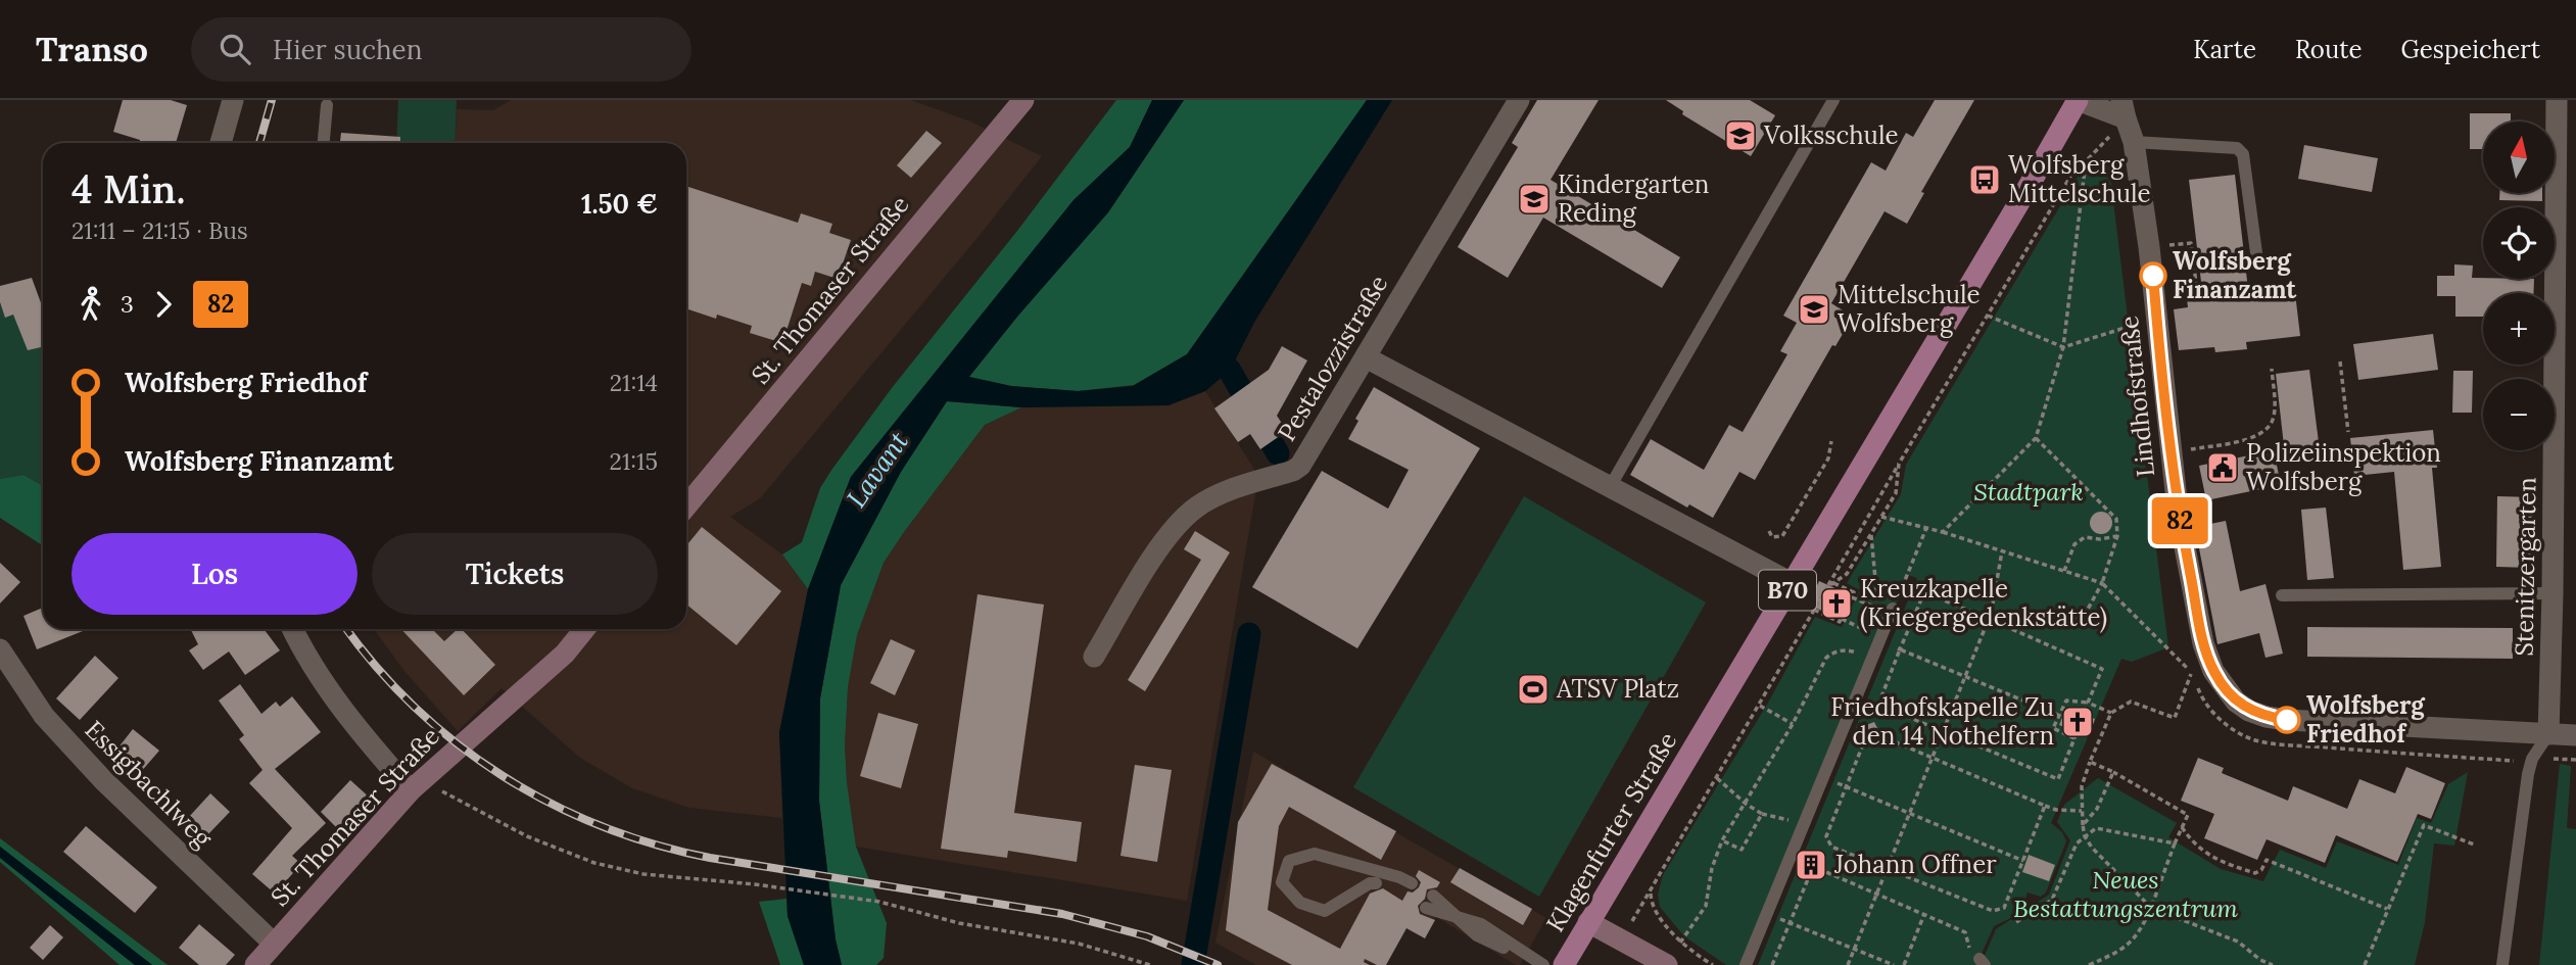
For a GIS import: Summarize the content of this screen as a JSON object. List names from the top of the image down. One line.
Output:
{"streets":{"main road":["St. Thomaser Straße","B70","Klagenfurter Straße"],"street":["Pestalozzistraße","Lindhofstraße","Stenitzergarten","Essigbachlweg"]},"crossings":[["St. Thomaser Straße","Essigbachlweg"],["Lindhofstraße","Stenitzergarten"]],"water":["Lavant"],"parks":["Stadtpark","Neues Bestattungszentrum"],"places":{"school or university":["Volksschule","Kindergarten Reding","Mittelschule Wolfsberg"],"bus stop":["Wolfsberg Mittelschule"],"other":["Wolfsberg Finanzamt","Wolfsberg Friedhof"],"public building":["Polizeiinspektion Wolfsberg"],"church":["Kreuzkapelle (Kriegergedenkstätte)","Friedhofskapelle Zu den 14 Nothelfern"],"sports":["ATSV Platz"],"building":["Johann Offner"]},"lines":["bus line 82"],"north":"top","page":{"header":"Transo","search":"Hier suchen","nav":["Karte","Route","Gespeichert"],"on_map":"82","map_buttons":["+","−"],"heading":["4 Min.","21:11 – 21:15 · Bus","1.50 €"],"legs":["3","82"],"list":[{"name":"Wolfsberg Friedhof","value":"21:14"},{"name":"Wolfsberg Finanzamt","value":"21:15"}],"buttons":["Los","Tickets"]}}
